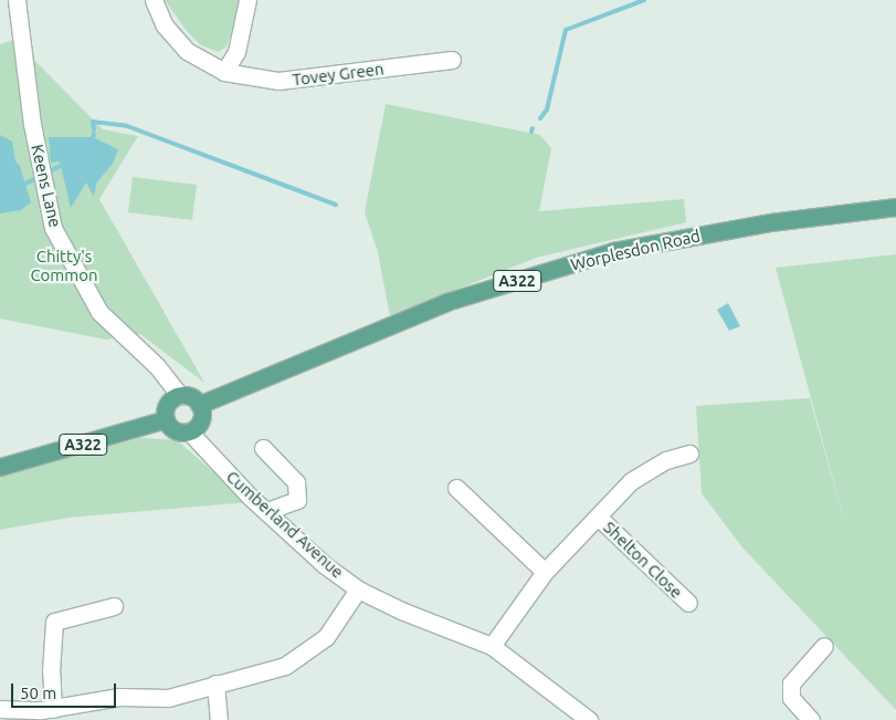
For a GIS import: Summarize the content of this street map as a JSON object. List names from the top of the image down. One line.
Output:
{"streets":{"main road":["Worplesdon Road","A322"],"street":["Tovey Green","Keens Lane","Cumberland Avenue","Shelton Close"]},"crossings":[["Keens Lane","Worplesdon Road"],["Keens Lane","A322"],["Keens Lane","Cumberland Avenue"],["Worplesdon Road","A322"],["Worplesdon Road","Cumberland Avenue"],["A322","Cumberland Avenue"]],"parks":["Chitty's Common"],"scale_bar":"50 m"}
